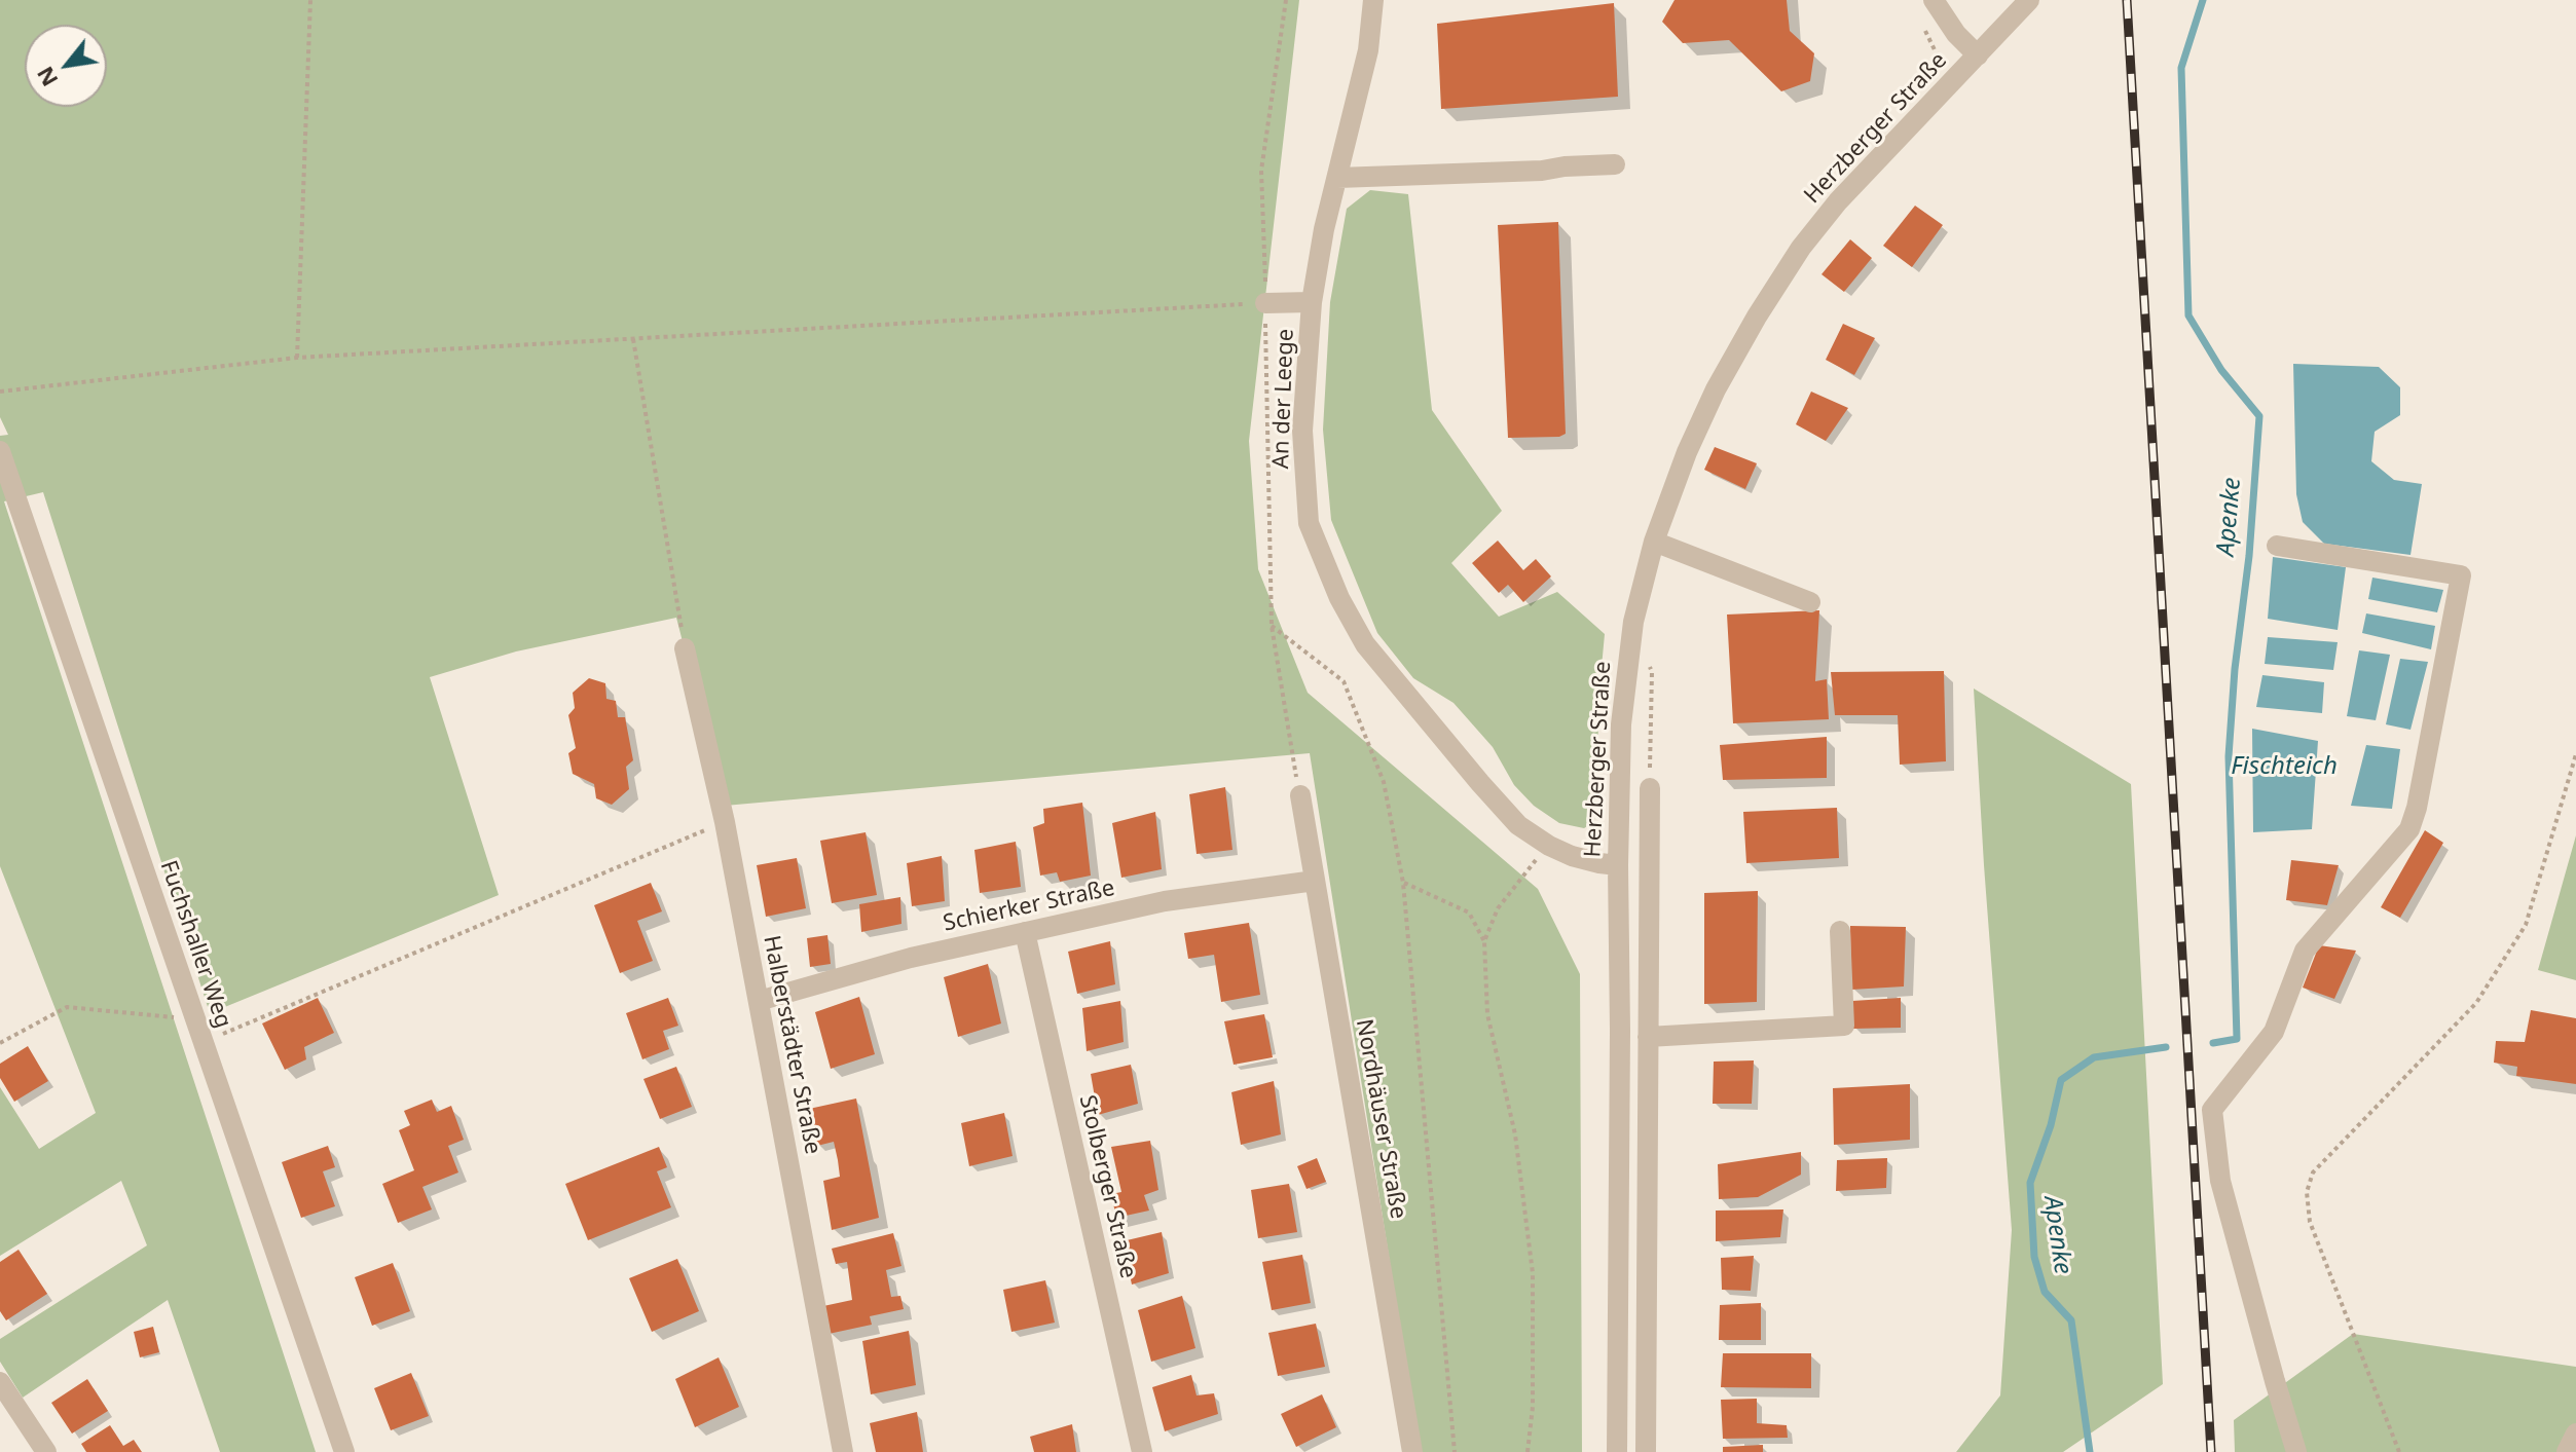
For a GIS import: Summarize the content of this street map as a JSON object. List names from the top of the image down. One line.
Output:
{"streets":{"street":["Herzberger Straße","An der Leege","Schierker Straße","Fuchshaller Weg","Halberstädter Straße","Nordhäuser Straße","Stolberger Straße"]},"crossings":[["Herzberger Straße","An der Leege"],["Schierker Straße","Halberstädter Straße"],["Schierker Straße","Nordhäuser Straße"],["Schierker Straße","Stolberger Straße"]],"water":["Apenke","Fischteich"],"north":"bottom left"}
